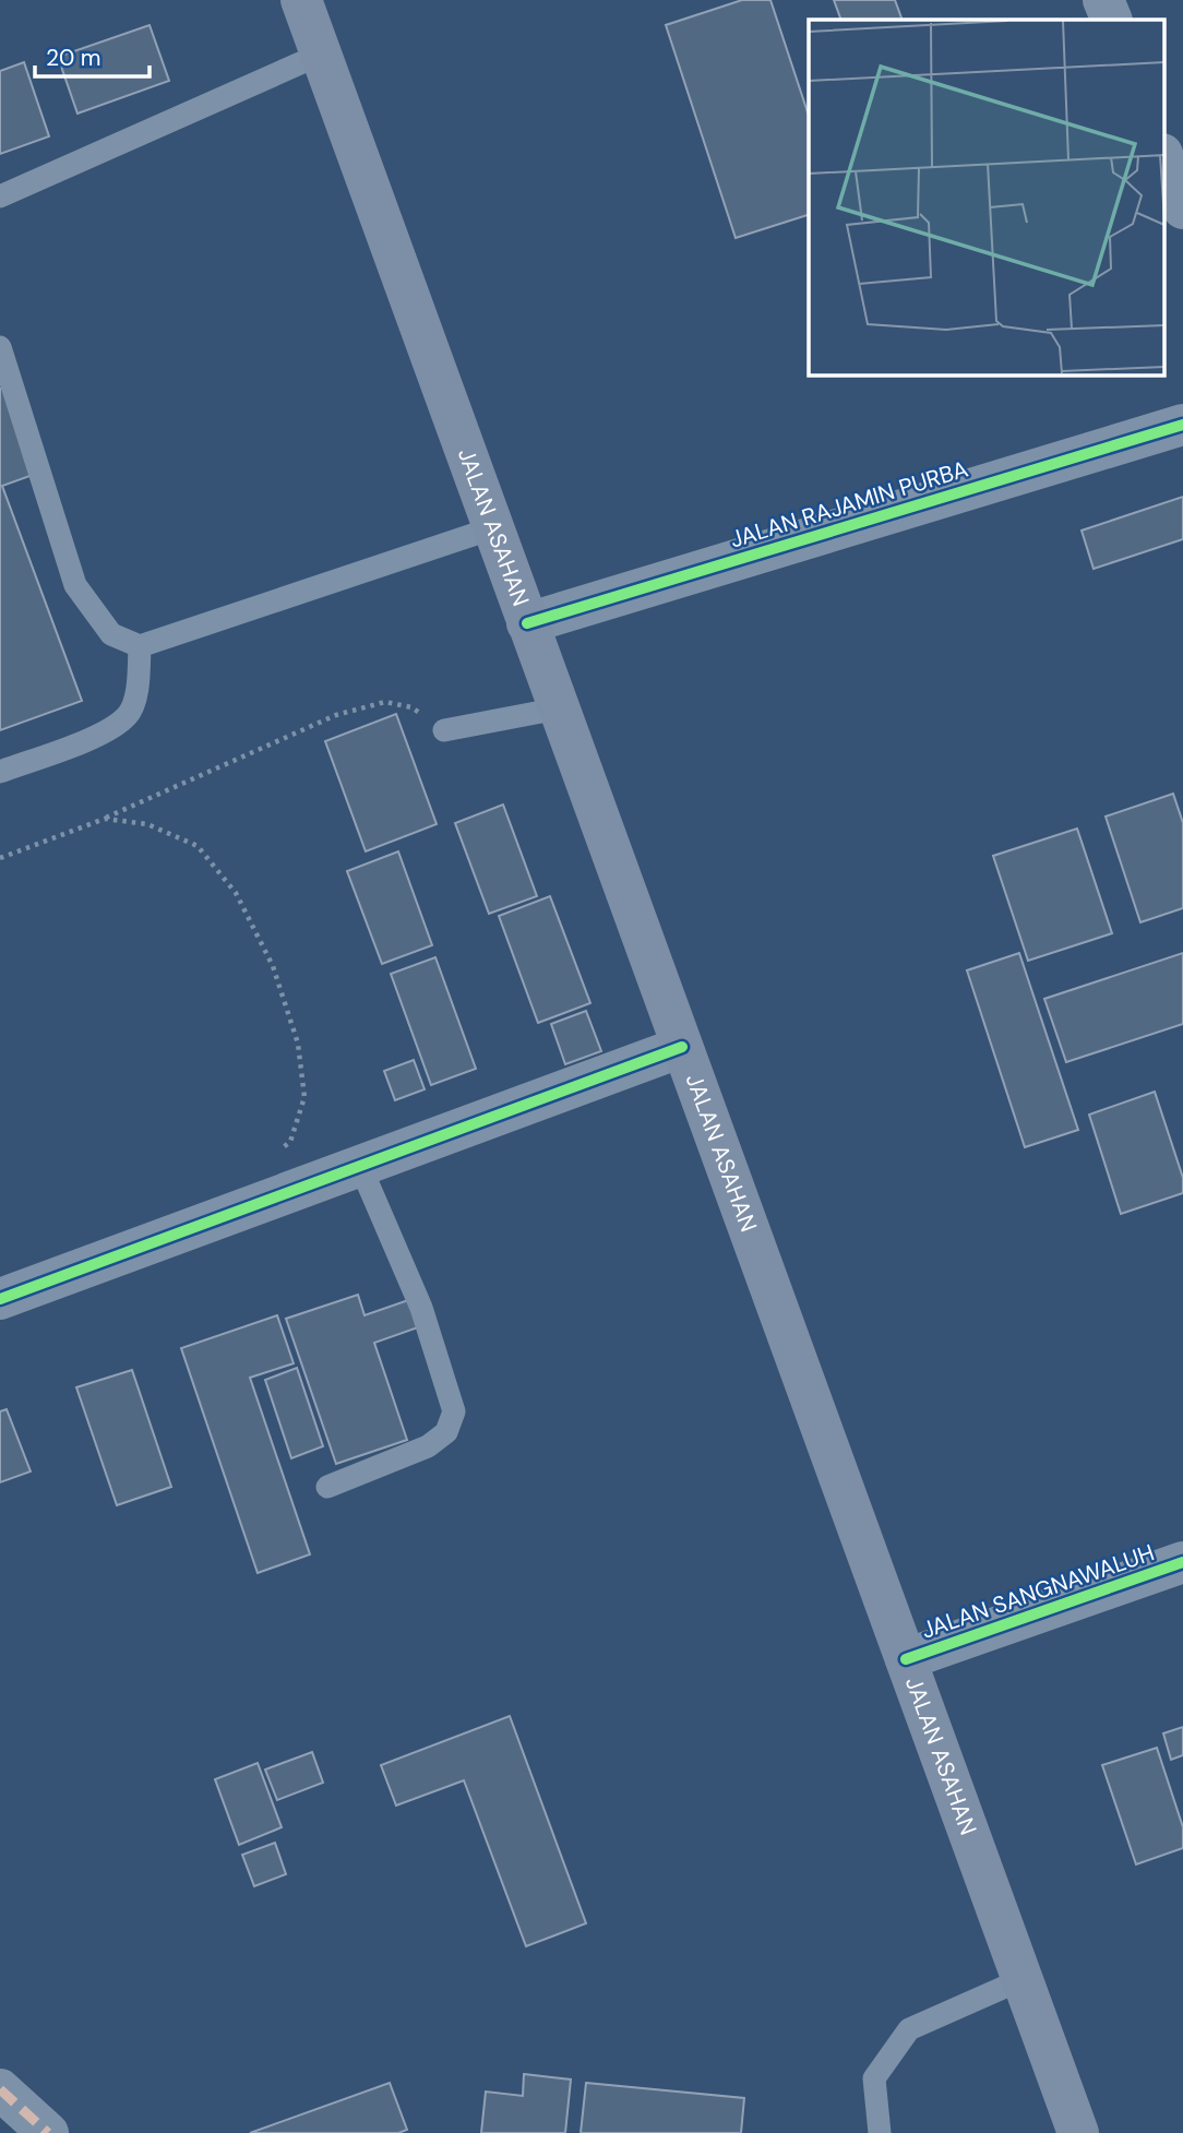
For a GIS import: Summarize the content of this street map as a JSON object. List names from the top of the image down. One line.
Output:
{"streets":{"main road":["JALAN ASAHAN"],"street":["JALAN RAJAMIN PURBA","JALAN SANGNAWALUH"]},"crossings":[["JALAN RAJAMIN PURBA","JALAN ASAHAN"],["JALAN ASAHAN","JALAN SANGNAWALUH"]],"scale_bar":"20 m"}
